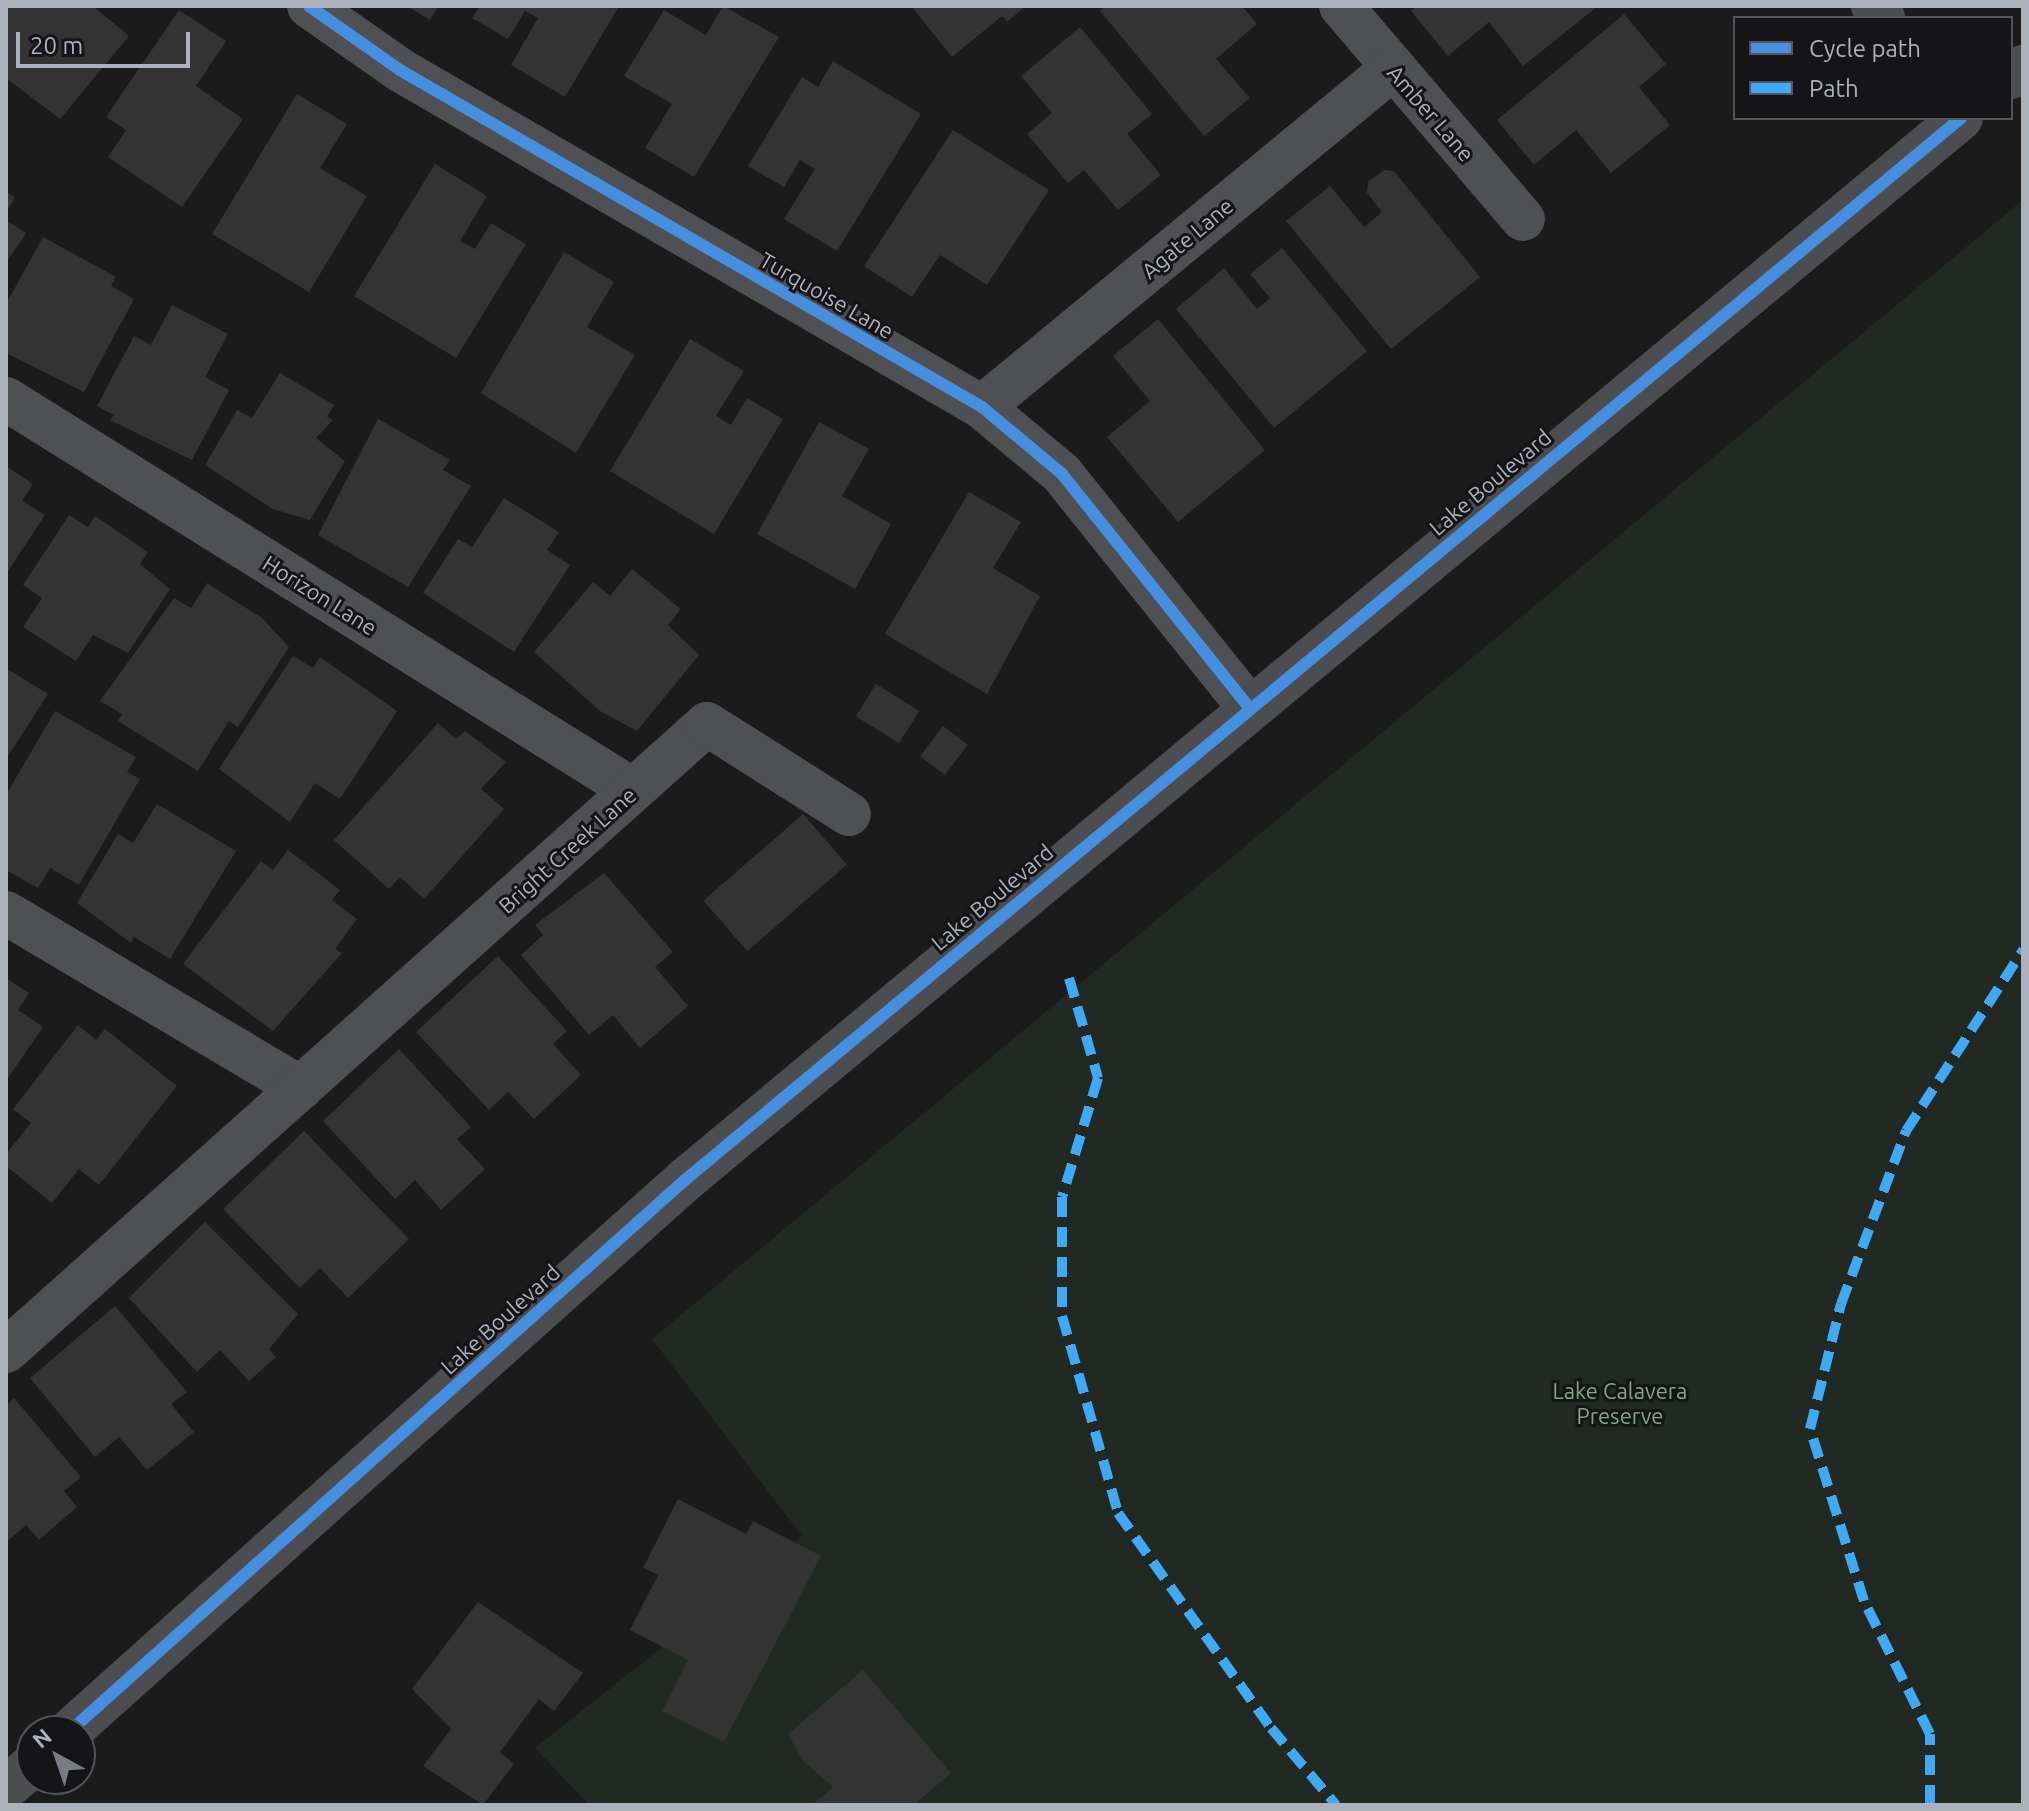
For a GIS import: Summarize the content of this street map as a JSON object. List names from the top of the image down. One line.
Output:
{"streets":{"main road":["Lake Boulevard"],"street":["Amber Lane","Agate Lane","Turquoise Lane","Horizon Lane","Bright Creek Lane"]},"crossings":[["Amber Lane","Agate Lane"],["Agate Lane","Turquoise Lane"],["Turquoise Lane","Lake Boulevard"],["Horizon Lane","Bright Creek Lane"]],"parks":["Lake Calavera Preserve"],"legend":["Cycle path","Path"],"scale_bar":"20 m","north":"top left"}
